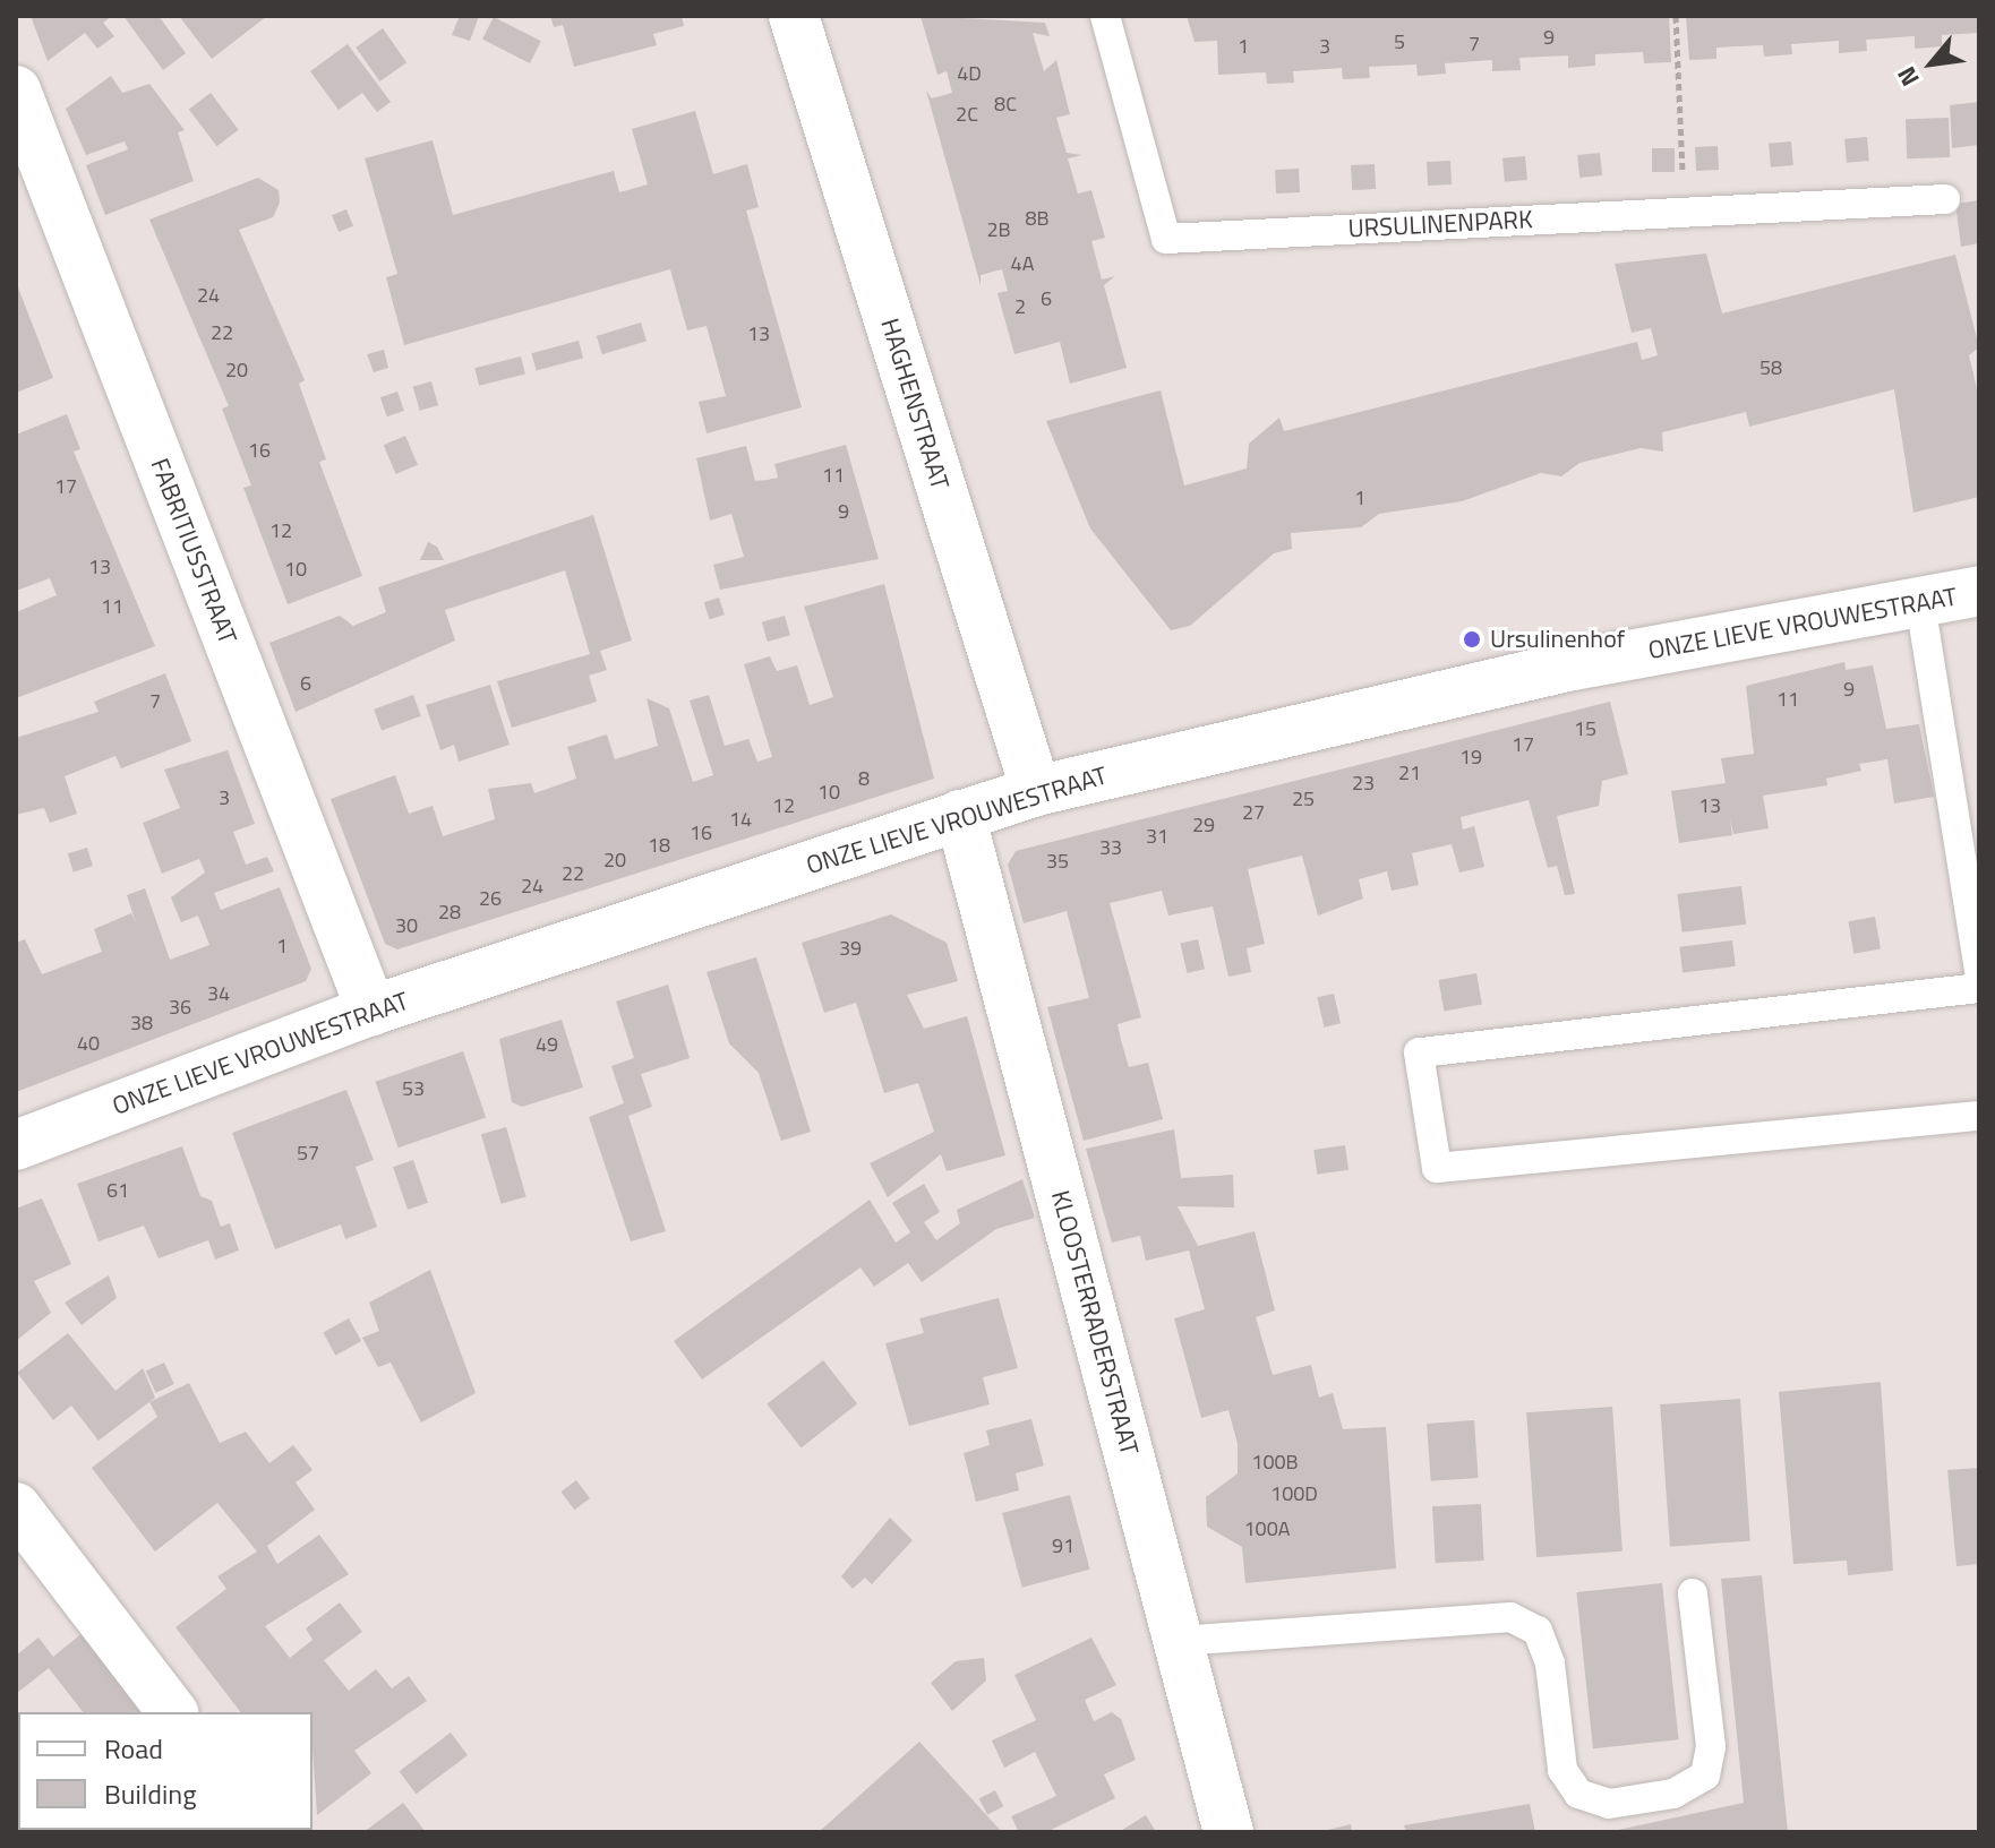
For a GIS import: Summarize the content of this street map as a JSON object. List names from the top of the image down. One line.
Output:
{"streets":{"street":["HAGHENSTRAAT","FABRITIUSSTRAAT","ONZE LIEVE VROUWESTRAAT","KLOOSTERRADERSTRAAT"],"lane":["URSULINENPARK"]},"crossings":[["HAGHENSTRAAT","ONZE LIEVE VROUWESTRAAT"],["FABRITIUSSTRAAT","ONZE LIEVE VROUWESTRAAT"],["ONZE LIEVE VROUWESTRAAT","KLOOSTERRADERSTRAAT"]],"places":["Ursulinenhof"],"house_numbers":["9","5","7","1","3","4D","8C","2C","8B","2B","4A","24","6","2","22","13","58","20","16","11","17","1","9","12","13","10","11","6","9","11","7","15","17","19","21","8","23","10","3","25","12","13","27","14","29","16","31","18","33","20","35","22","24","26","28","30","1","39","34","36","38","40","49","53","57","61","100B","100D","100A","91"],"legend":["Road","Building"],"north":"bottom left"}
